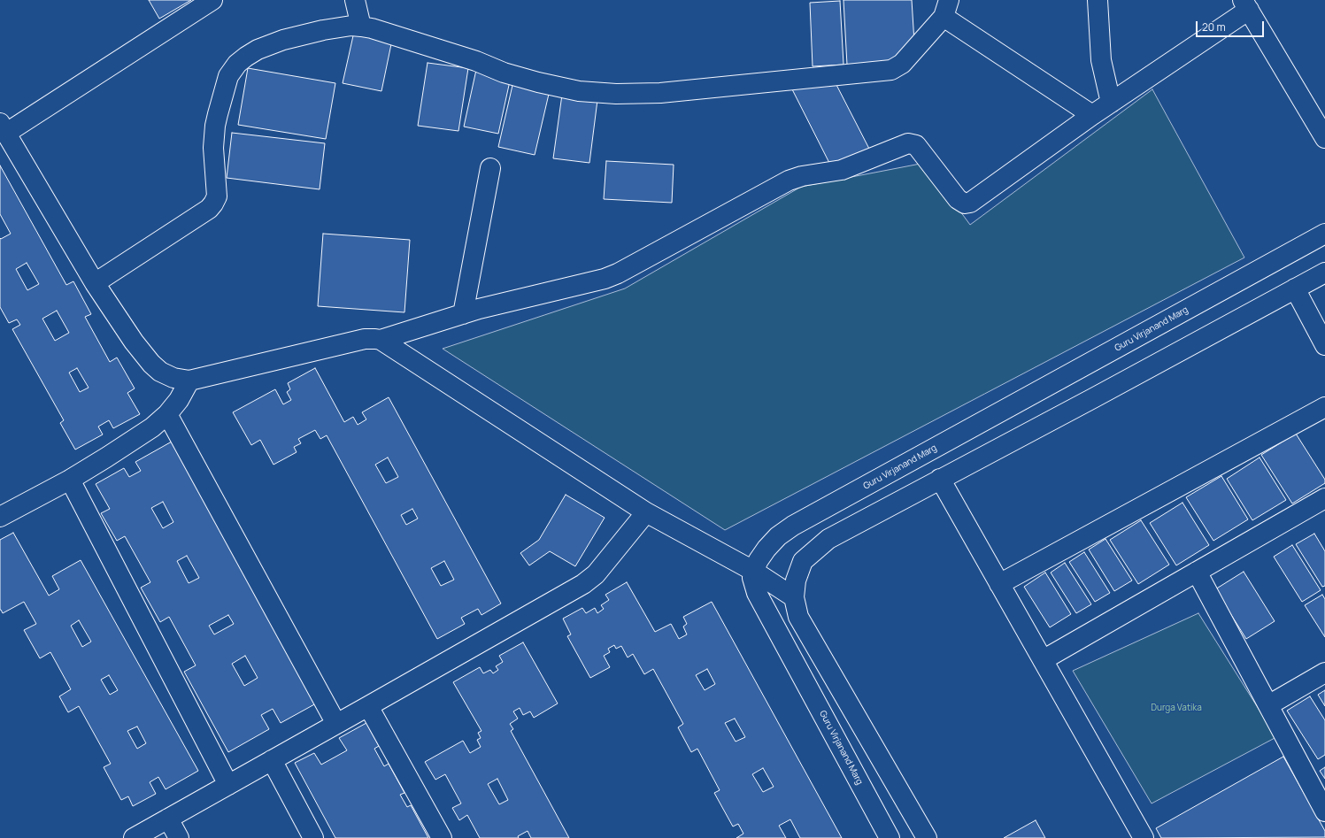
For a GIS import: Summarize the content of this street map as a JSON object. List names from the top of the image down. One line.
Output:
{"streets":{"street":["Guru Virjanand Marg"]},"parks":["Durga Vatika"],"scale_bar":"20 m"}
